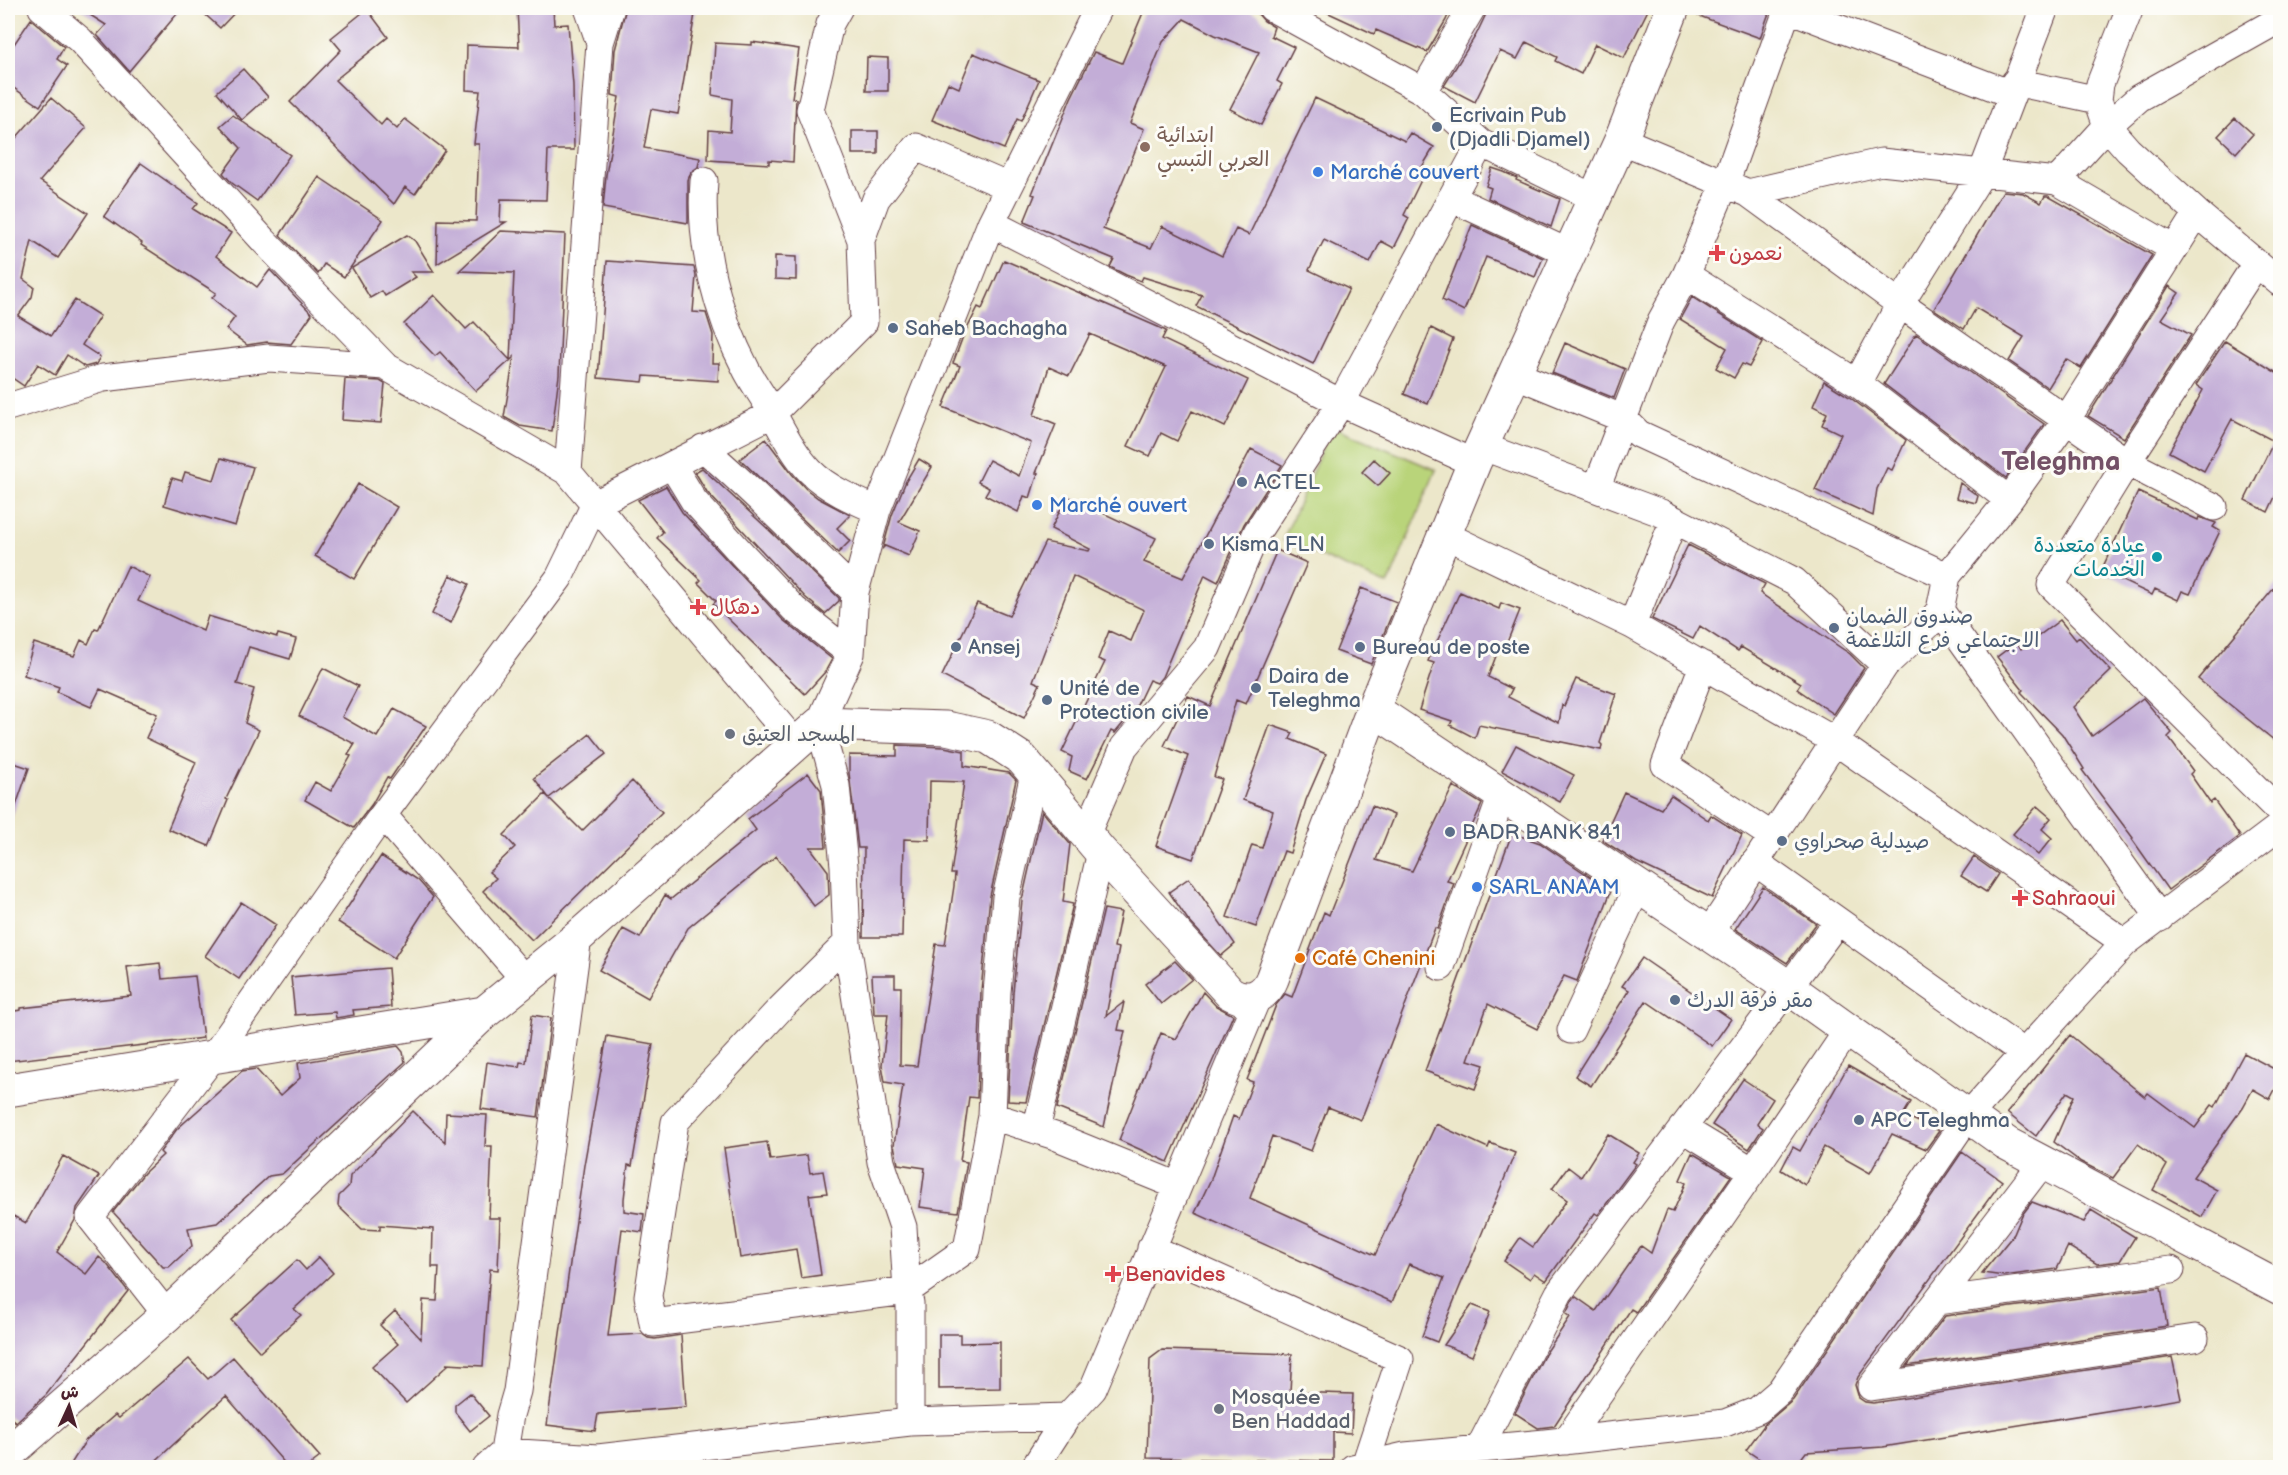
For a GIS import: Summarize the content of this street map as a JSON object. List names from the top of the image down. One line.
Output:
{"districts":["Teleghma"],"places":{"other":["Ecrivain Pub (Djadli Djamel)","ابتدائية العربي التبسي","Marché couvert","Saheb Bachagha","ACTEL","Marché ouvert","Kisma FLN","عيادة متعددة الخدمات","صندوق الضمان الاجتماعي فرع التلاغمة","Ansej","Bureau de poste","Daira de Teleghma","Unité de Protection civile","المسجد العتيق","BADR BANK 841","صيدلية صحراوي","SARL ANAAM","Café Chenini","مقر فرقة الدرك","APC Teleghma","Mosquée Ben Haddad"],"health":["نعمون","دهكال","Sahraoui","Benavides"]},"north":"top"}
